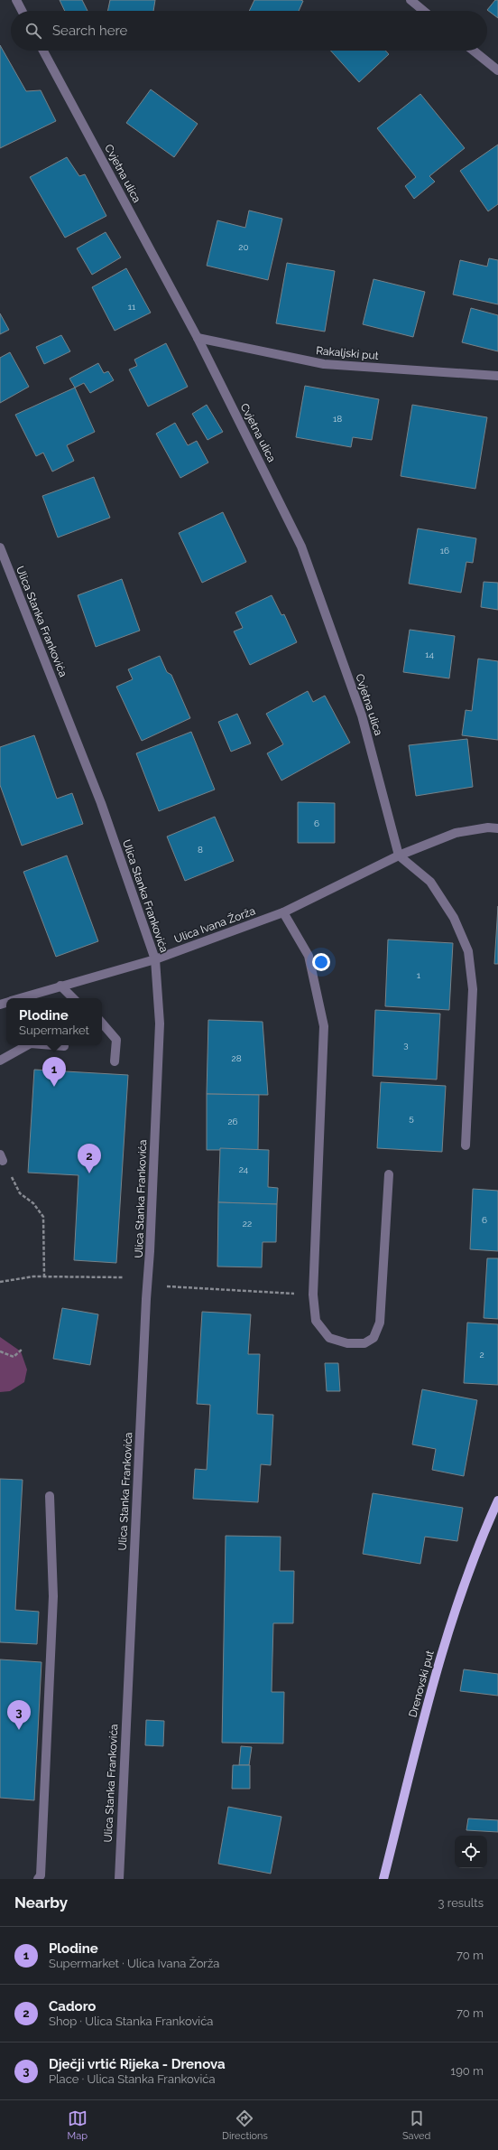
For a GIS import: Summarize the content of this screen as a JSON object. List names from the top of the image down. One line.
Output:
{"streets":{"main road":["Drenovski put"],"street":["Cvjetna ulica","Rakaljski put","Ulica Stanka Frankovića","Ulica Ivana Žorža"]},"crossings":[["Cvjetna ulica","Rakaljski put"],["Cvjetna ulica","Ulica Ivana Žorža"],["Ulica Stanka Frankovića","Ulica Ivana Žorža"]],"house_numbers":["20","11","18","16","14","6","8","1","3","28","5","26","24","6","22","2"],"page":{"search":"Search here","popup":["Plodine","Supermarket"],"pins":["1","2","3"],"heading":["Nearby","3 results"],"list":[{"mark":"1","name":"Plodine","note":"Supermarket · Ulica Ivana Žorža","value":"70 m"},{"mark":"2","name":"Cadoro","note":"Shop · Ulica Stanka Frankovića","value":"70 m"},{"mark":"3","name":"Dječji vrtić Rijeka - Drenova","note":"Place · Ulica Stanka Frankovića","value":"190 m"}],"nav":["Map","Directions","Saved"]}}
